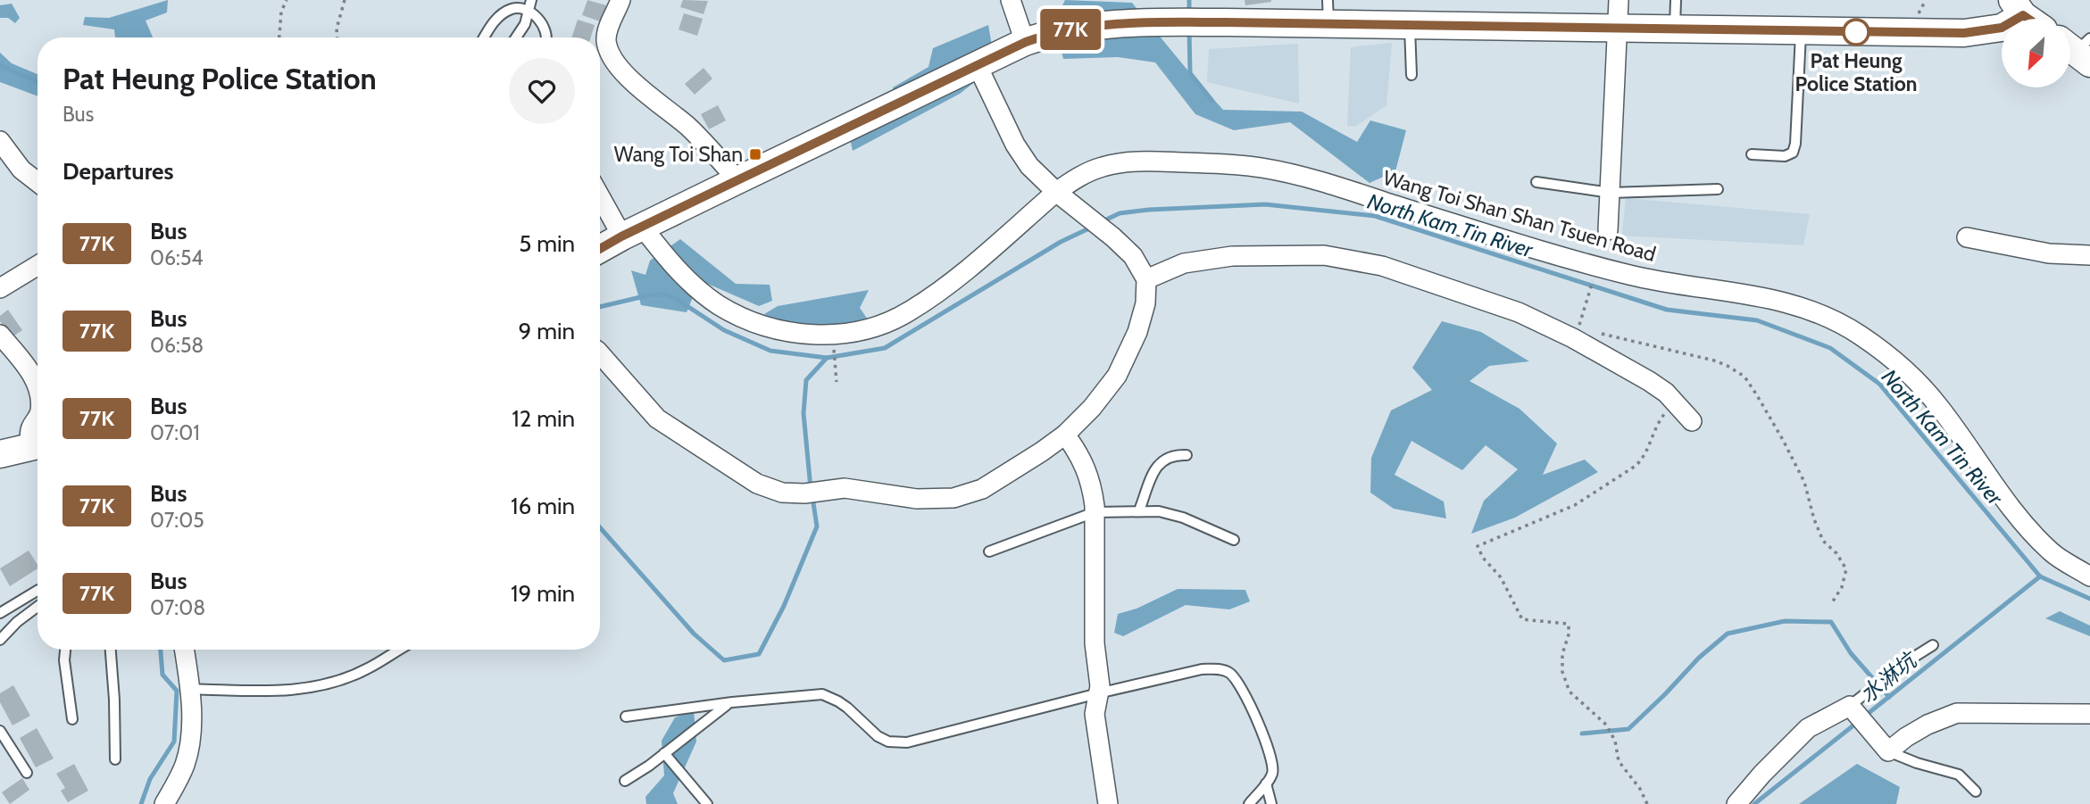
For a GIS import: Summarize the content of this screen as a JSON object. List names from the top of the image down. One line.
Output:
{"streets":{"street":["Wang Toi Shan Shan Tsuen Road"]},"water":["North Kam Tin River","水淋坑"],"places":{"other":["Pat Heung Police Station"],"transit":["Wang Toi Shan"]},"lines":["bus line 77K"],"north":"bottom left","page":{"on_map":"77K","heading":[["Pat Heung Police Station","Bus"],"Departures"],"list":[{"mark":"77K","name":"Bus","note":"06:54","value":"5 min"},{"mark":"77K","name":"Bus","note":"06:58","value":"9 min"},{"mark":"77K","name":"Bus","note":"07:01","value":"12 min"},{"mark":"77K","name":"Bus","note":"07:05","value":"16 min"},{"mark":"77K","name":"Bus","note":"07:08","value":"19 min"}]}}
